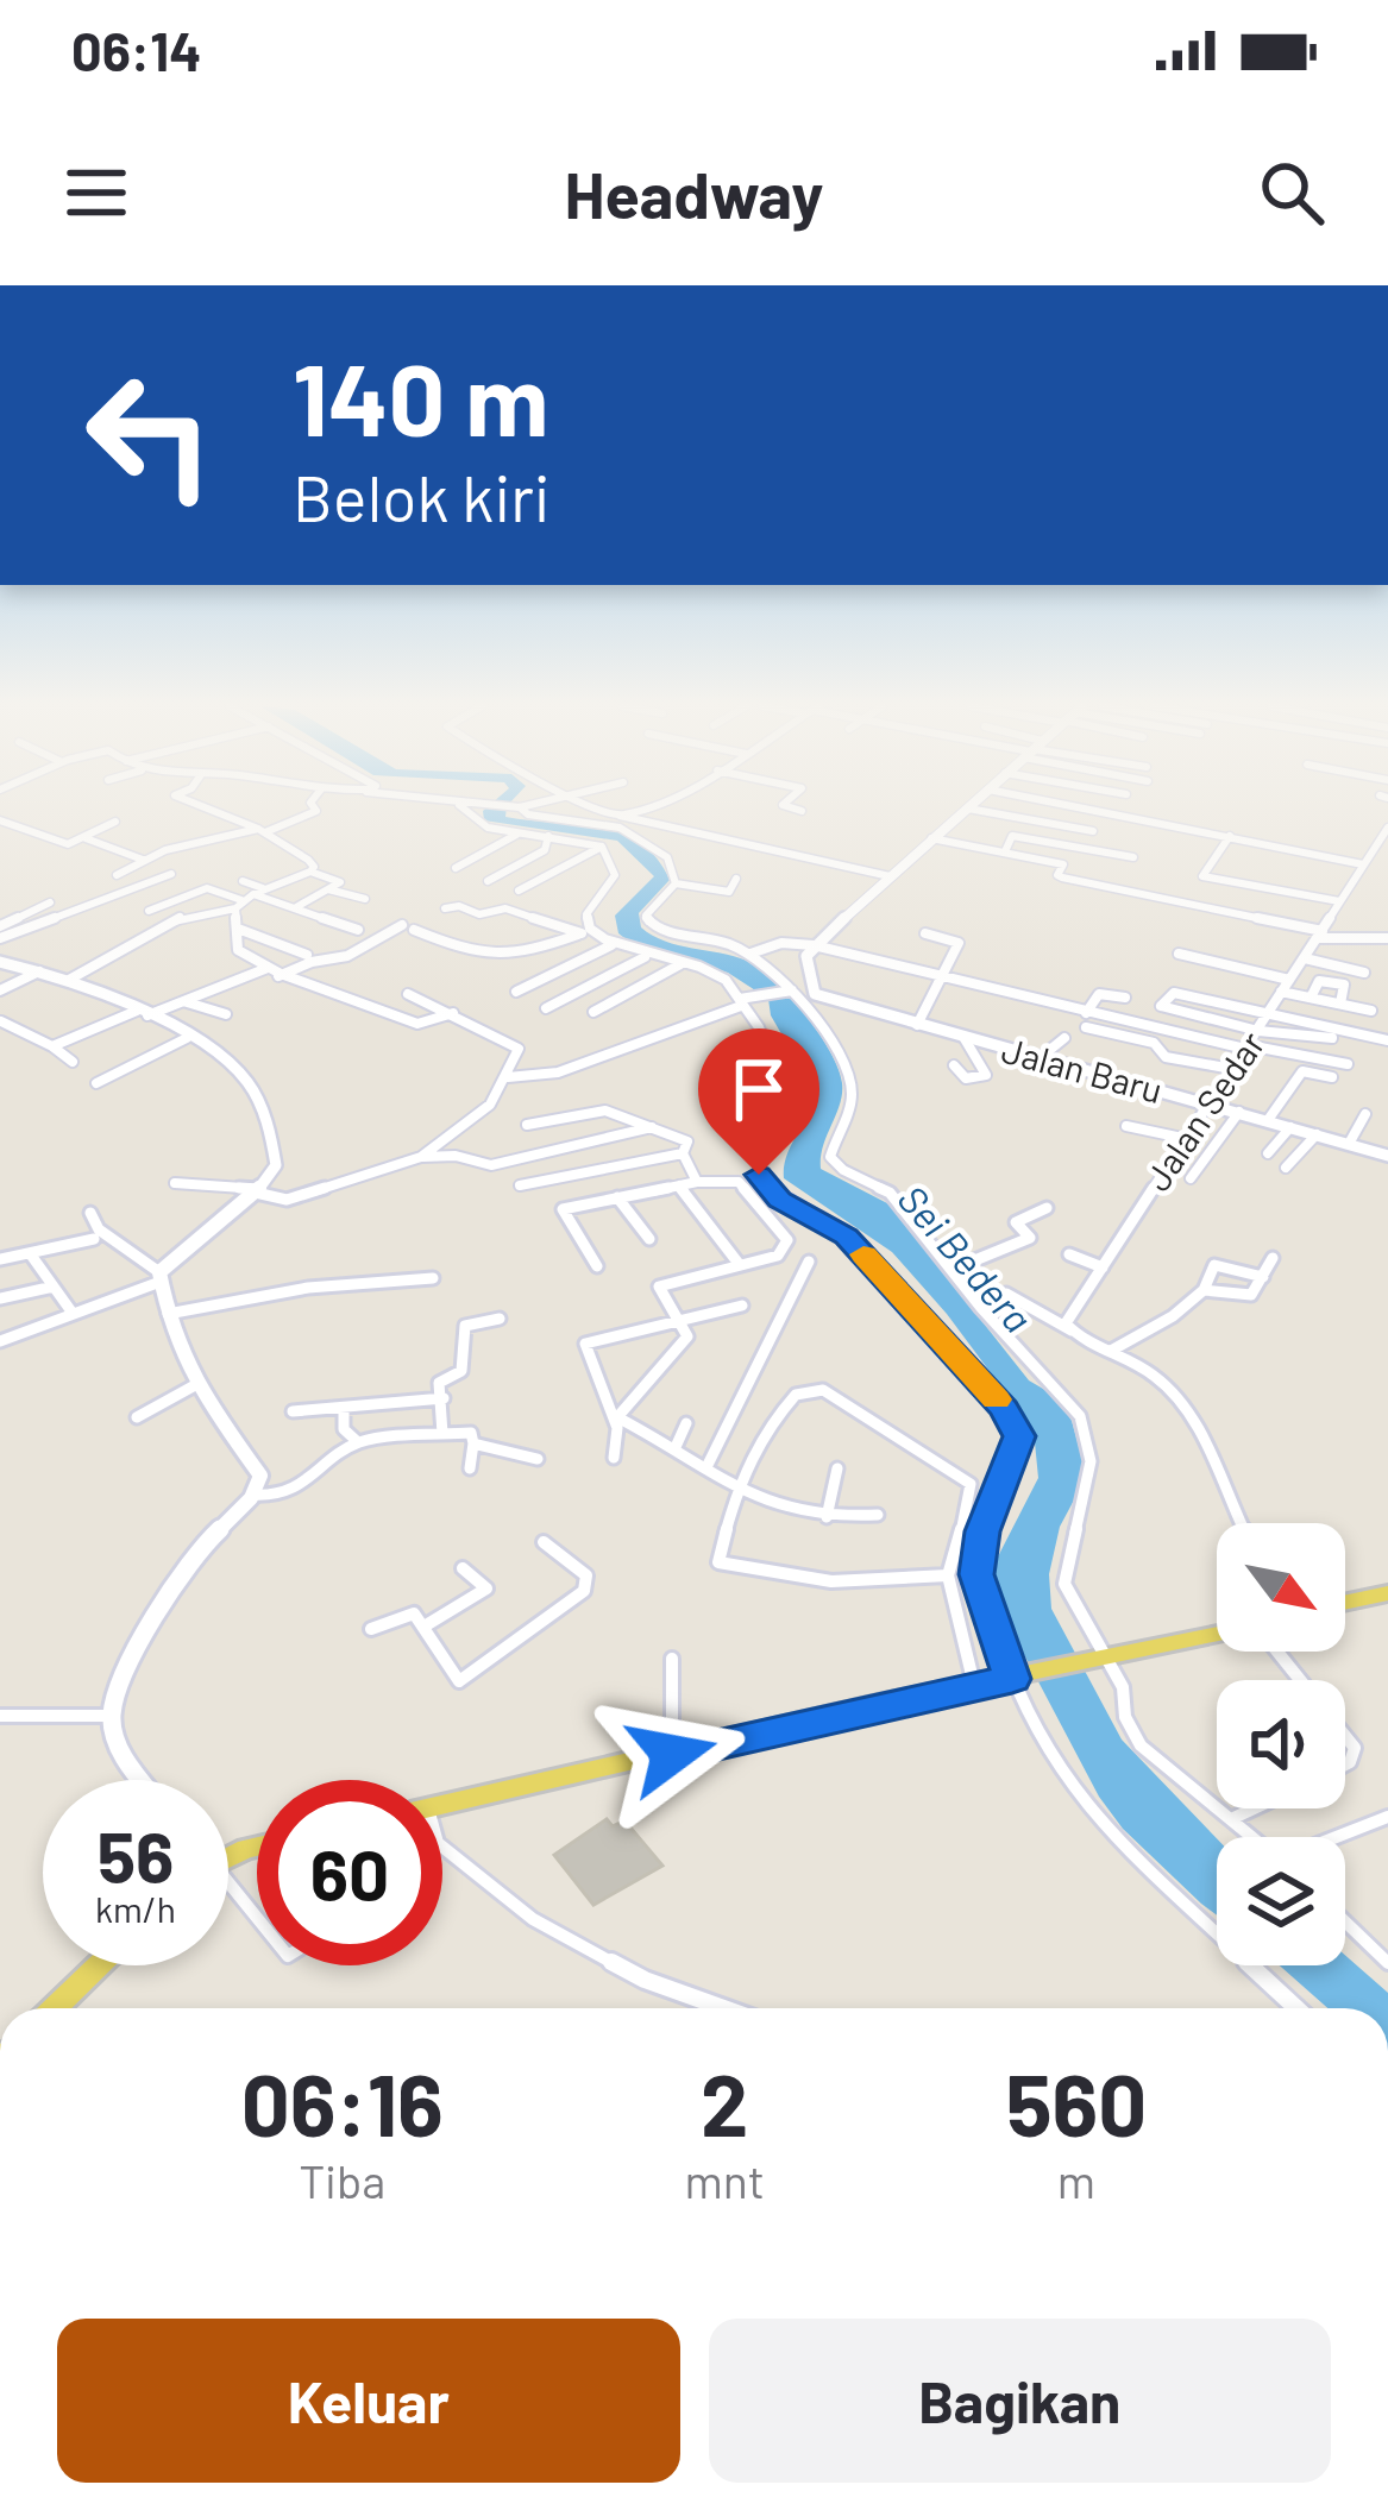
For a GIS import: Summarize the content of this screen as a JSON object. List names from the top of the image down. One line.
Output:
{"streets":{"street":["Jalan Baru","Jalan Sedar"]},"crossings":[["Jalan Baru","Jalan Sedar"]],"water":["Sei Bedera"],"north":"bottom right","page":{"status":"06:14","header":"Headway","turn":["140 m","Belok kiri"],"speed":"56 km/h","limit":"60","eta":["06:16","Tiba","2","mnt","560","m"],"buttons":["Keluar","Bagikan"]}}
